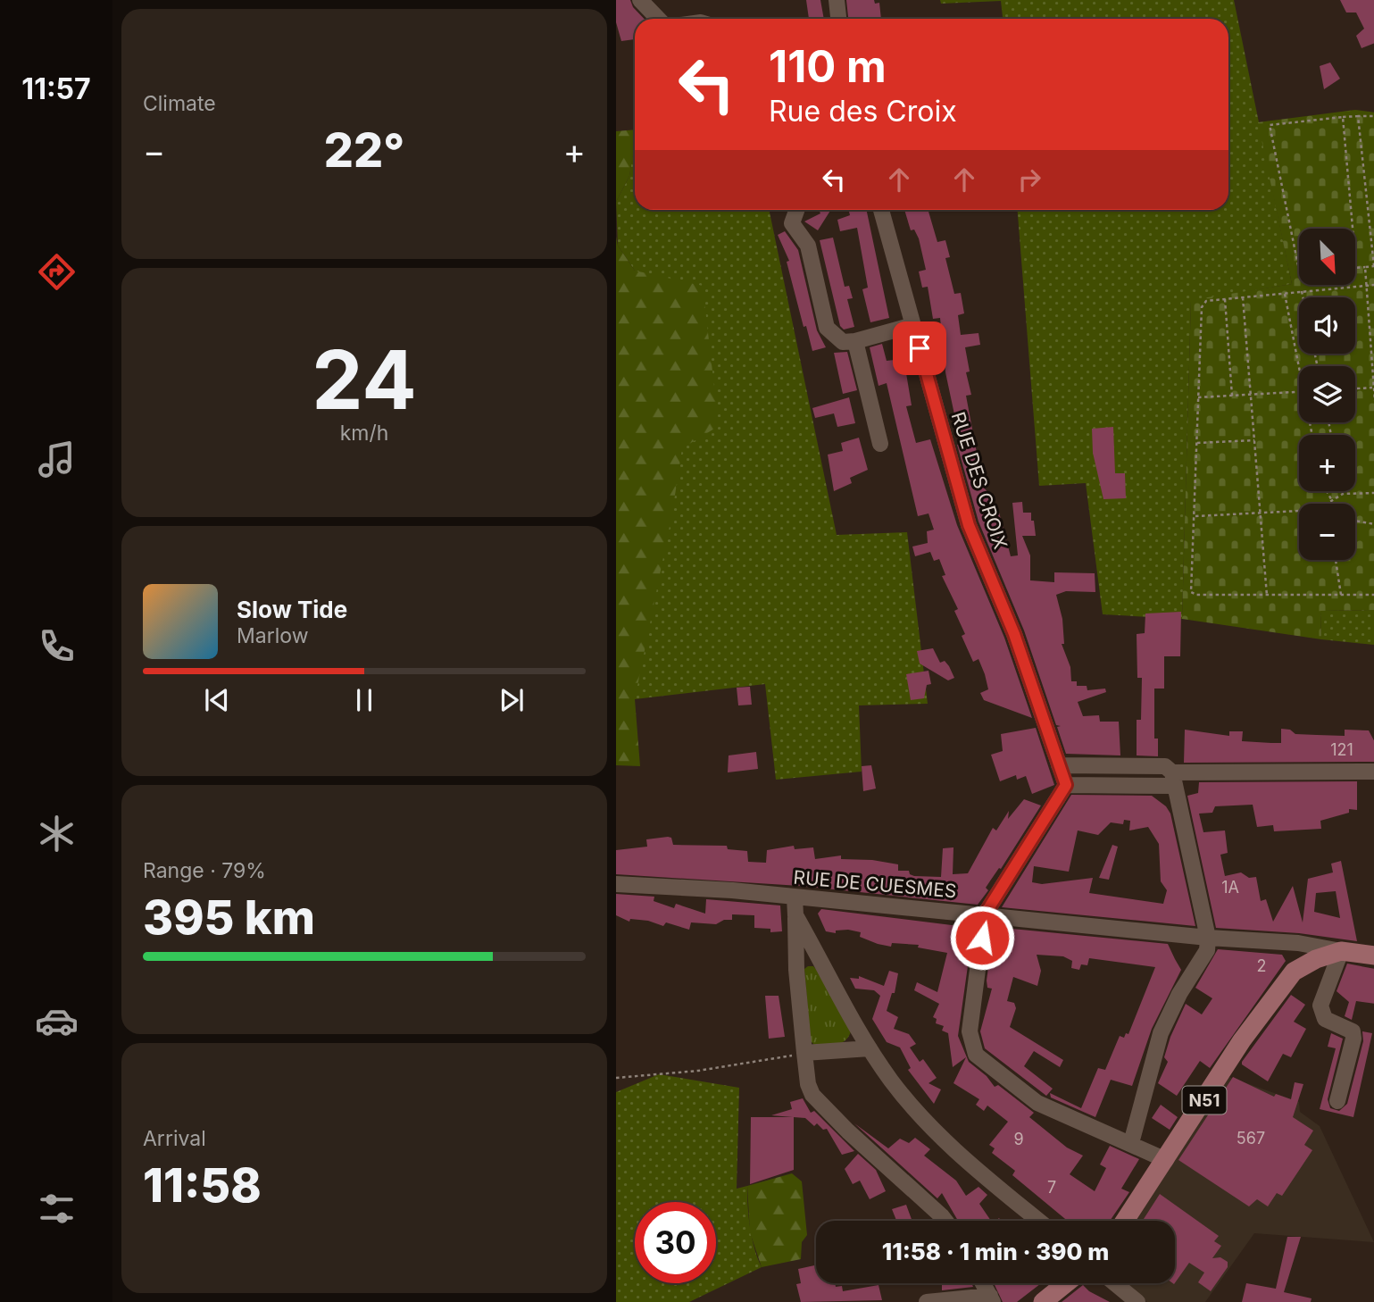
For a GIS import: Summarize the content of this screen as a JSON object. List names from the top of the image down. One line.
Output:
{"streets":{"main road":["N51"],"street":["RUE DES CROIX","RUE DE CUESMES"]},"crossings":[["RUE DE CUESMES","N51"]],"house_numbers":["121","1A","2","567","9","7"],"north":"bottom right","page":{"tabs":"11:57","tile":["Climate",["24","km/h"],["Range · 79%","395 km"],["Arrival","11:58"]],"turn":["110 m","Rue des Croix"],"heat":["−","22°","+"],"map_buttons":["+","−"],"song":["Slow Tide","Marlow"],"limit":"30","trip":"11:58 · 1 min · 390 m"}}
